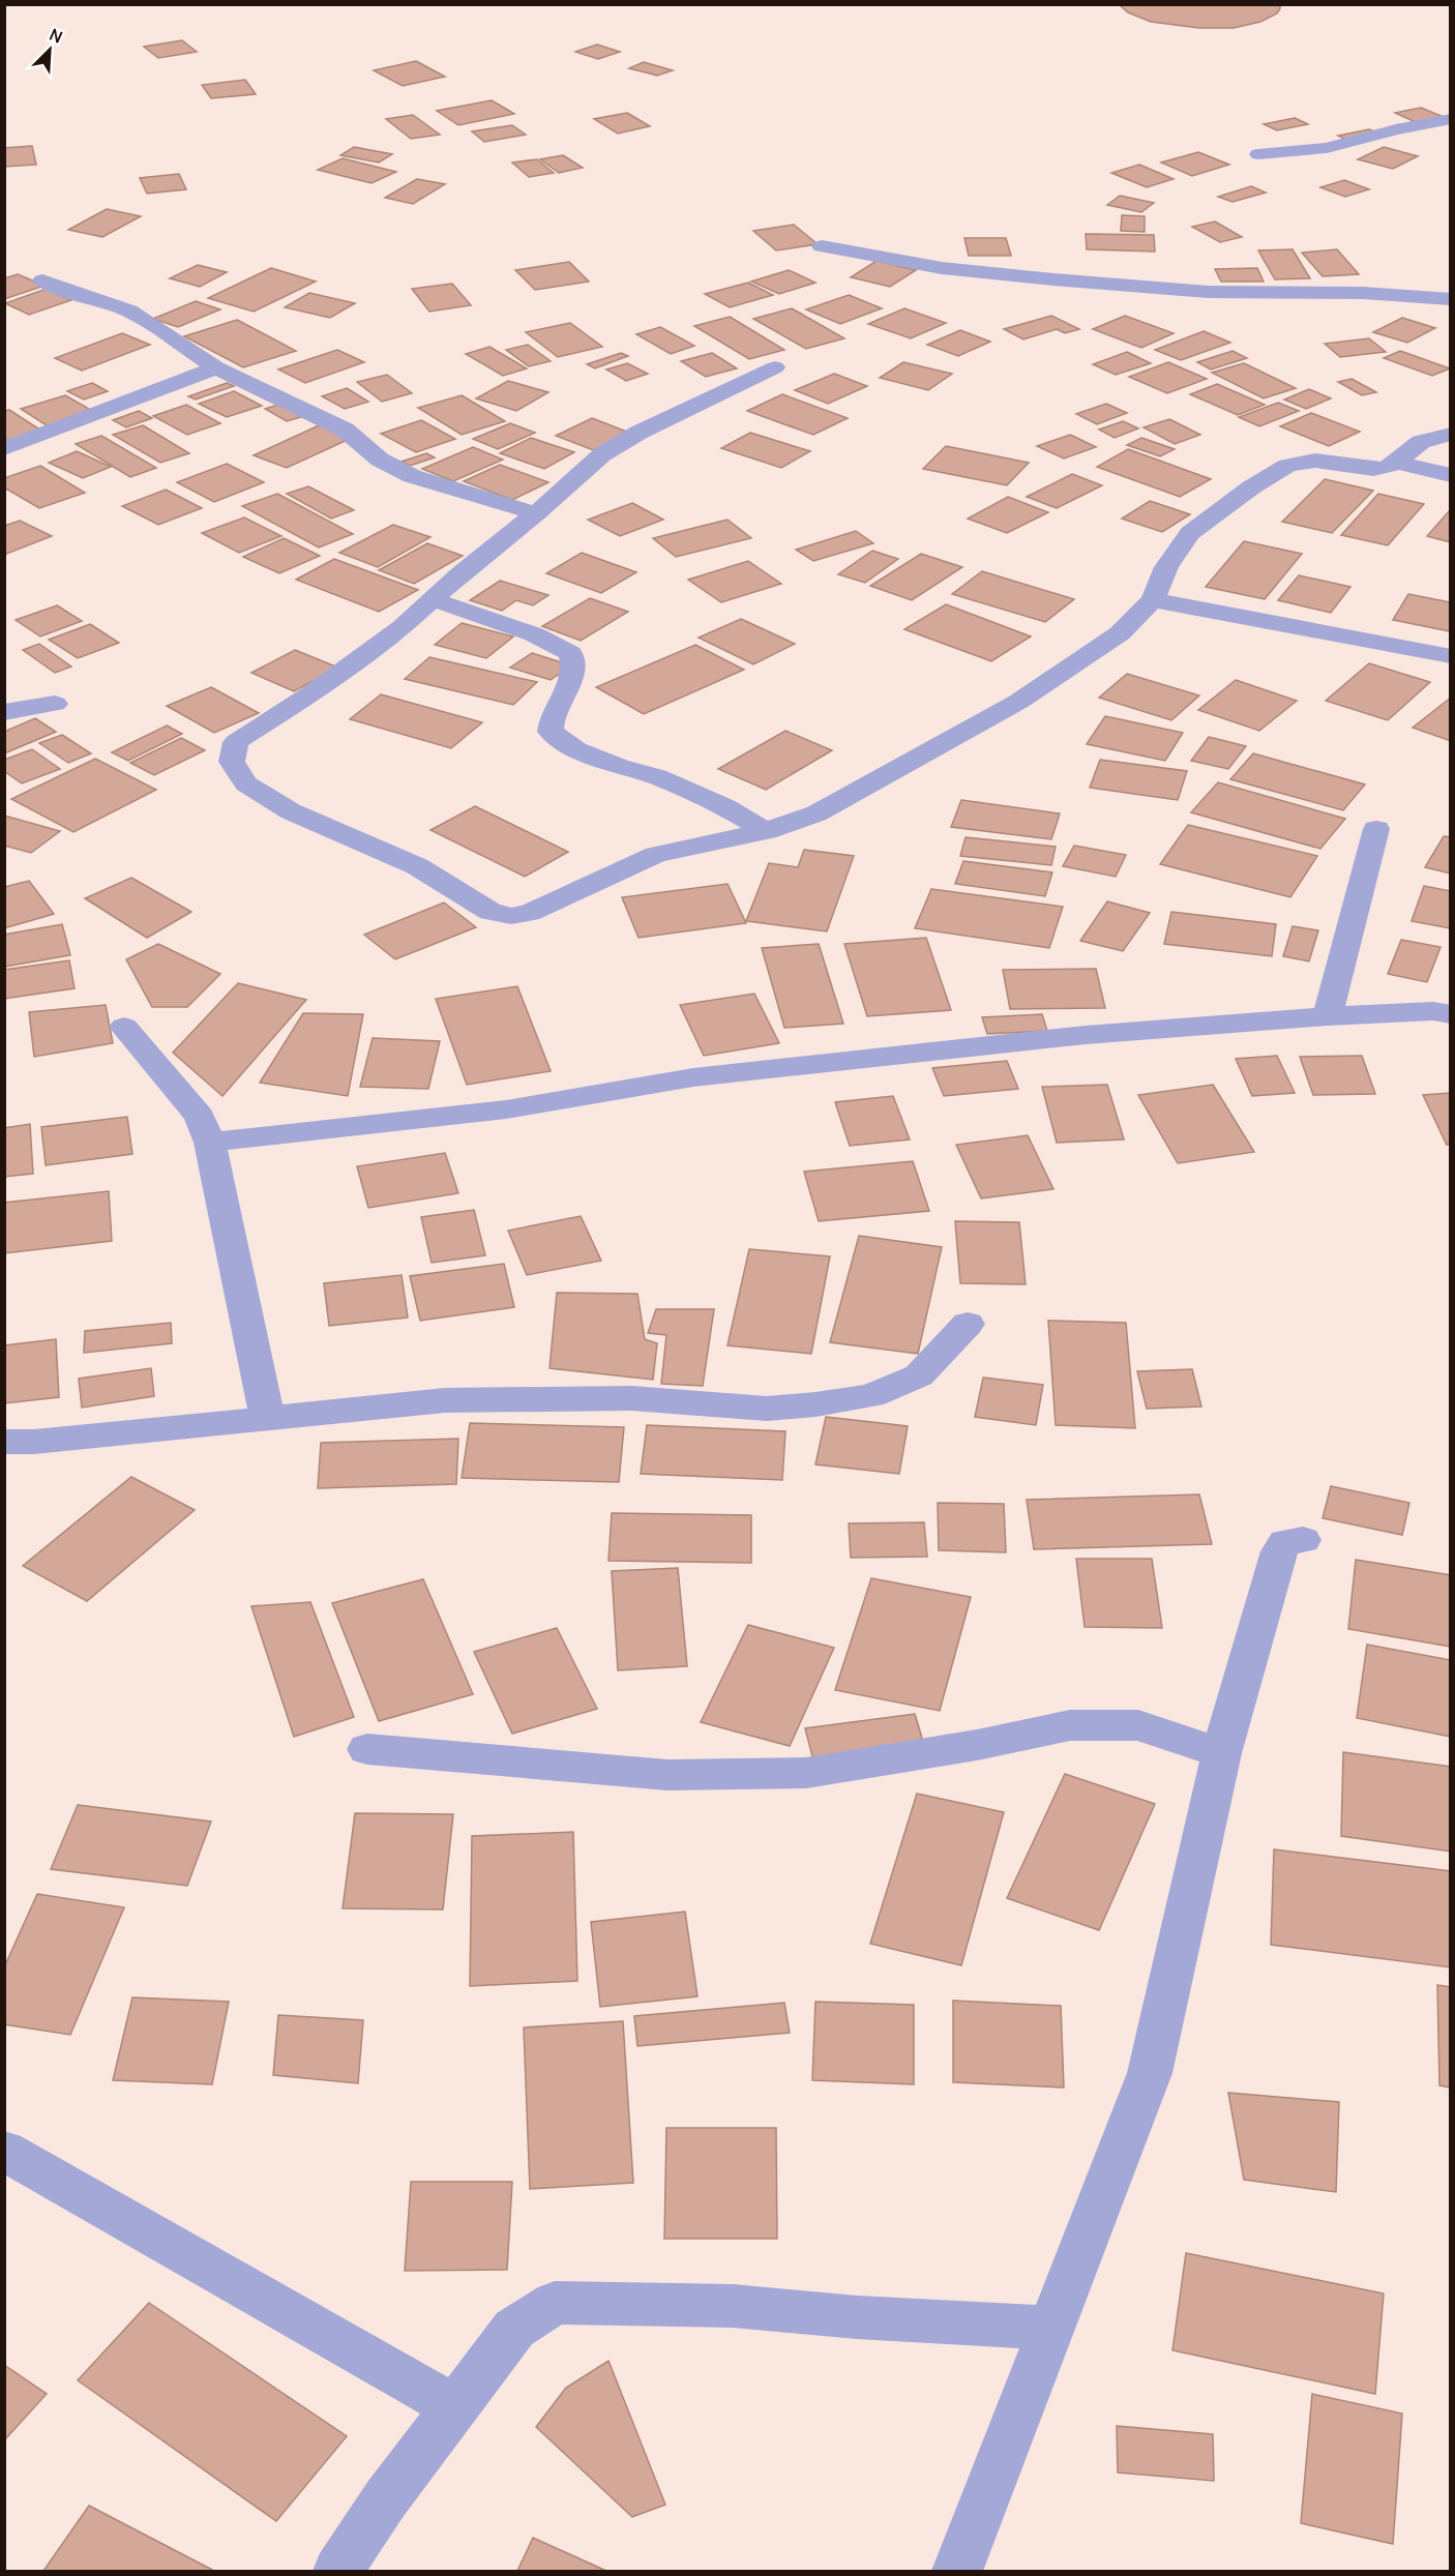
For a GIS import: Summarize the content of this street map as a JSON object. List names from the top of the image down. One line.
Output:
{"north":"top right"}
